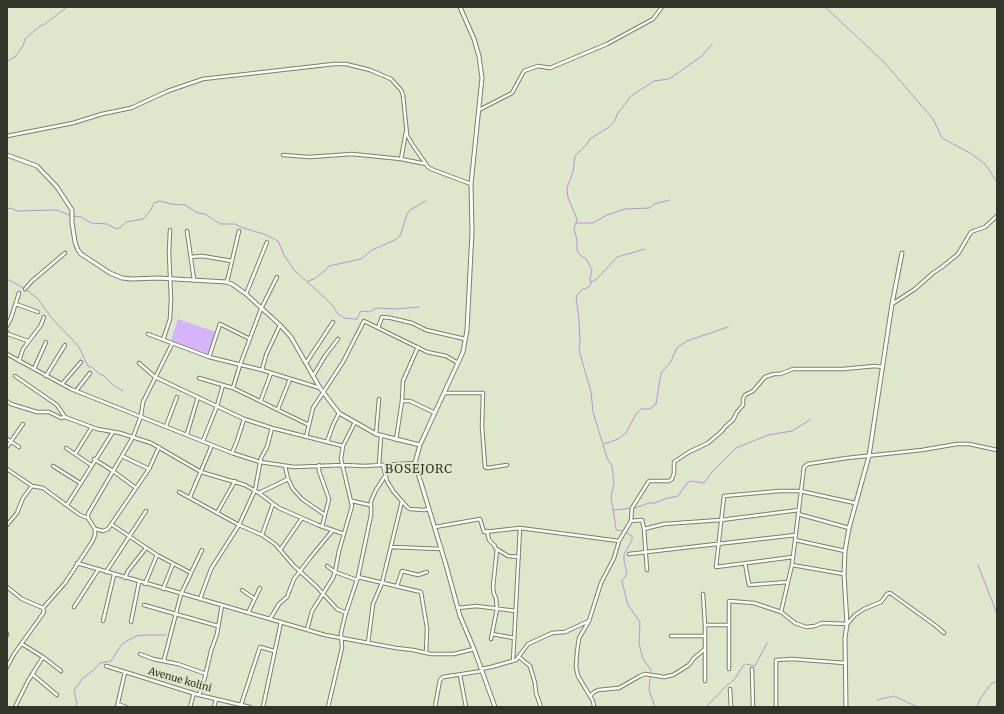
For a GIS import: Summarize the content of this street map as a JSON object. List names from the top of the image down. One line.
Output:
{"streets":{"street":["Avenue kolini"]},"districts":["BOSEJORC"]}
